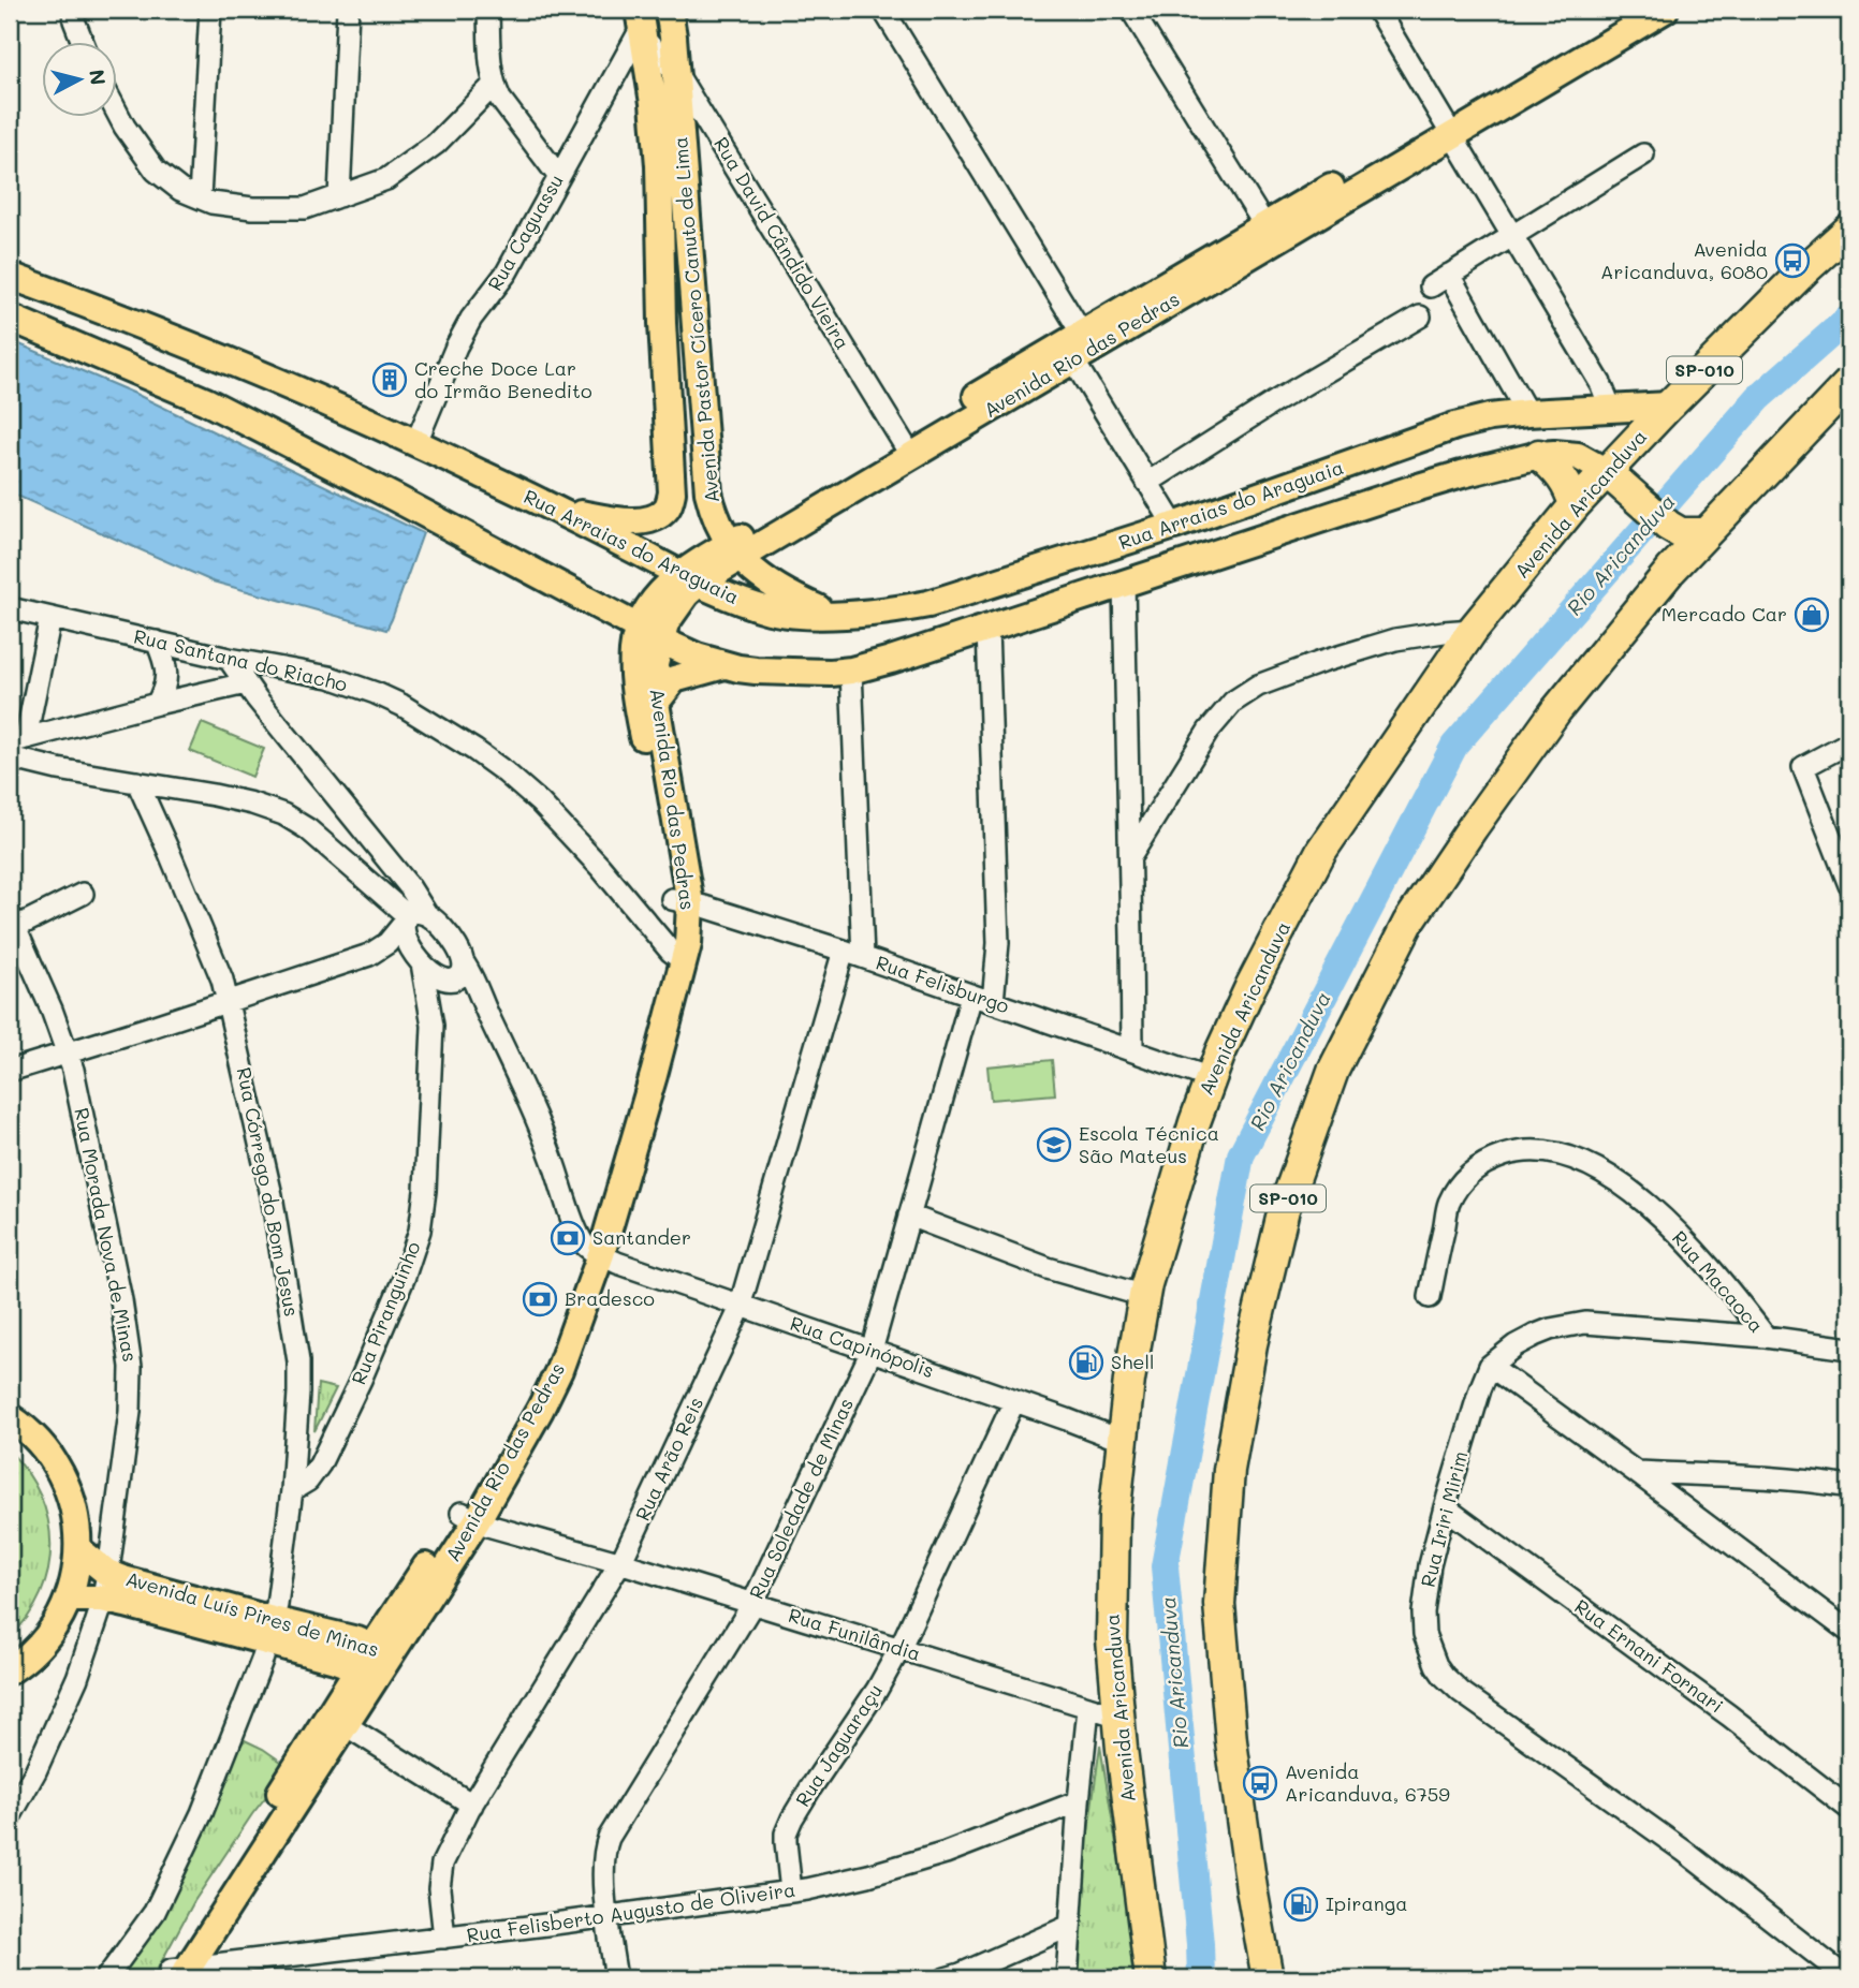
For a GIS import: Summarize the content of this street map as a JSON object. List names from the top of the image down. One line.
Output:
{"streets":{"highway":["SP-010","Avenida Aricanduva"],"main road":["Avenida Pastor Cícero Canuto de Lima","Avenida Rio das Pedras","Rua Arraias do Araguaia","Avenida Luís Pires de Minas"],"street":["Rua Caguassu","Rua David Cândido Vieira","Rua Santana do Riacho","Rua Felisburgo","Rua Córrego do Bom Jesus","Rua Morada Nova de Minas","Rua Macaoca","Rua Piranguinho","Rua Capinópolis","Rua Arão Reis","Rua Soledade de Minas","Rua Iriri Mirim","Rua Funilândia","Rua Ernani Fornari","Rua Jaguaraçu","Rua Felisberto Augusto de Oliveira"]},"crossings":[["Rua Caguassu","Rua David Cândido Vieira"],["Rua Caguassu","Avenida Pastor Cícero Canuto de Lima"],["Rua Caguassu","Rua Arraias do Araguaia"],["Rua David Cândido Vieira","Avenida Pastor Cícero Canuto de Lima"],["Rua David Cândido Vieira","Avenida Rio das Pedras"],["Avenida Pastor Cícero Canuto de Lima","Avenida Rio das Pedras"],["Avenida Pastor Cícero Canuto de Lima","Rua Arraias do Araguaia"],["Avenida Rio das Pedras","Rua Arraias do Araguaia"],["Avenida Rio das Pedras","Rua Santana do Riacho"],["Avenida Rio das Pedras","Rua Felisburgo"],["Avenida Rio das Pedras","Rua Capinópolis"],["Avenida Rio das Pedras","Avenida Luís Pires de Minas"],["Avenida Rio das Pedras","Rua Funilândia"],["Avenida Rio das Pedras","Rua Felisberto Augusto de Oliveira"],["Avenida Aricanduva","Rua Arraias do Araguaia"],["Avenida Aricanduva","Rua Felisburgo"],["Avenida Aricanduva","Rua Capinópolis"],["Avenida Aricanduva","Rua Funilândia"],["Rua Arraias do Araguaia","Rua Arão Reis"],["Rua Felisburgo","Rua Arão Reis"],["Rua Felisburgo","Rua Soledade de Minas"],["Rua Córrego do Bom Jesus","Rua Piranguinho"],["Rua Córrego do Bom Jesus","Avenida Luís Pires de Minas"],["Rua Morada Nova de Minas","Avenida Luís Pires de Minas"],["Rua Capinópolis","Rua Arão Reis"],["Rua Capinópolis","Rua Soledade de Minas"],["Rua Capinópolis","Rua Jaguaraçu"],["Rua Arão Reis","Rua Funilândia"],["Rua Arão Reis","Rua Felisberto Augusto de Oliveira"],["Rua Soledade de Minas","Rua Funilândia"],["Rua Soledade de Minas","Rua Felisberto Augusto de Oliveira"],["Rua Iriri Mirim","Rua Ernani Fornari"],["Rua Funilândia","Rua Jaguaraçu"],["Rua Jaguaraçu","Rua Felisberto Augusto de Oliveira"]],"water":["Rio Aricanduva"],"places":{"bus stop":["Avenida Aricanduva, 6080","Avenida Aricanduva, 6759"],"building":["Creche Doce Lar do Irmão Benedito"],"shop":["Mercado Car"],"school or university":["Escola Técnica São Mateus"],"bank":["Santander","Bradesco"],"fuel station":["Shell","Ipiranga"]},"north":"right"}
